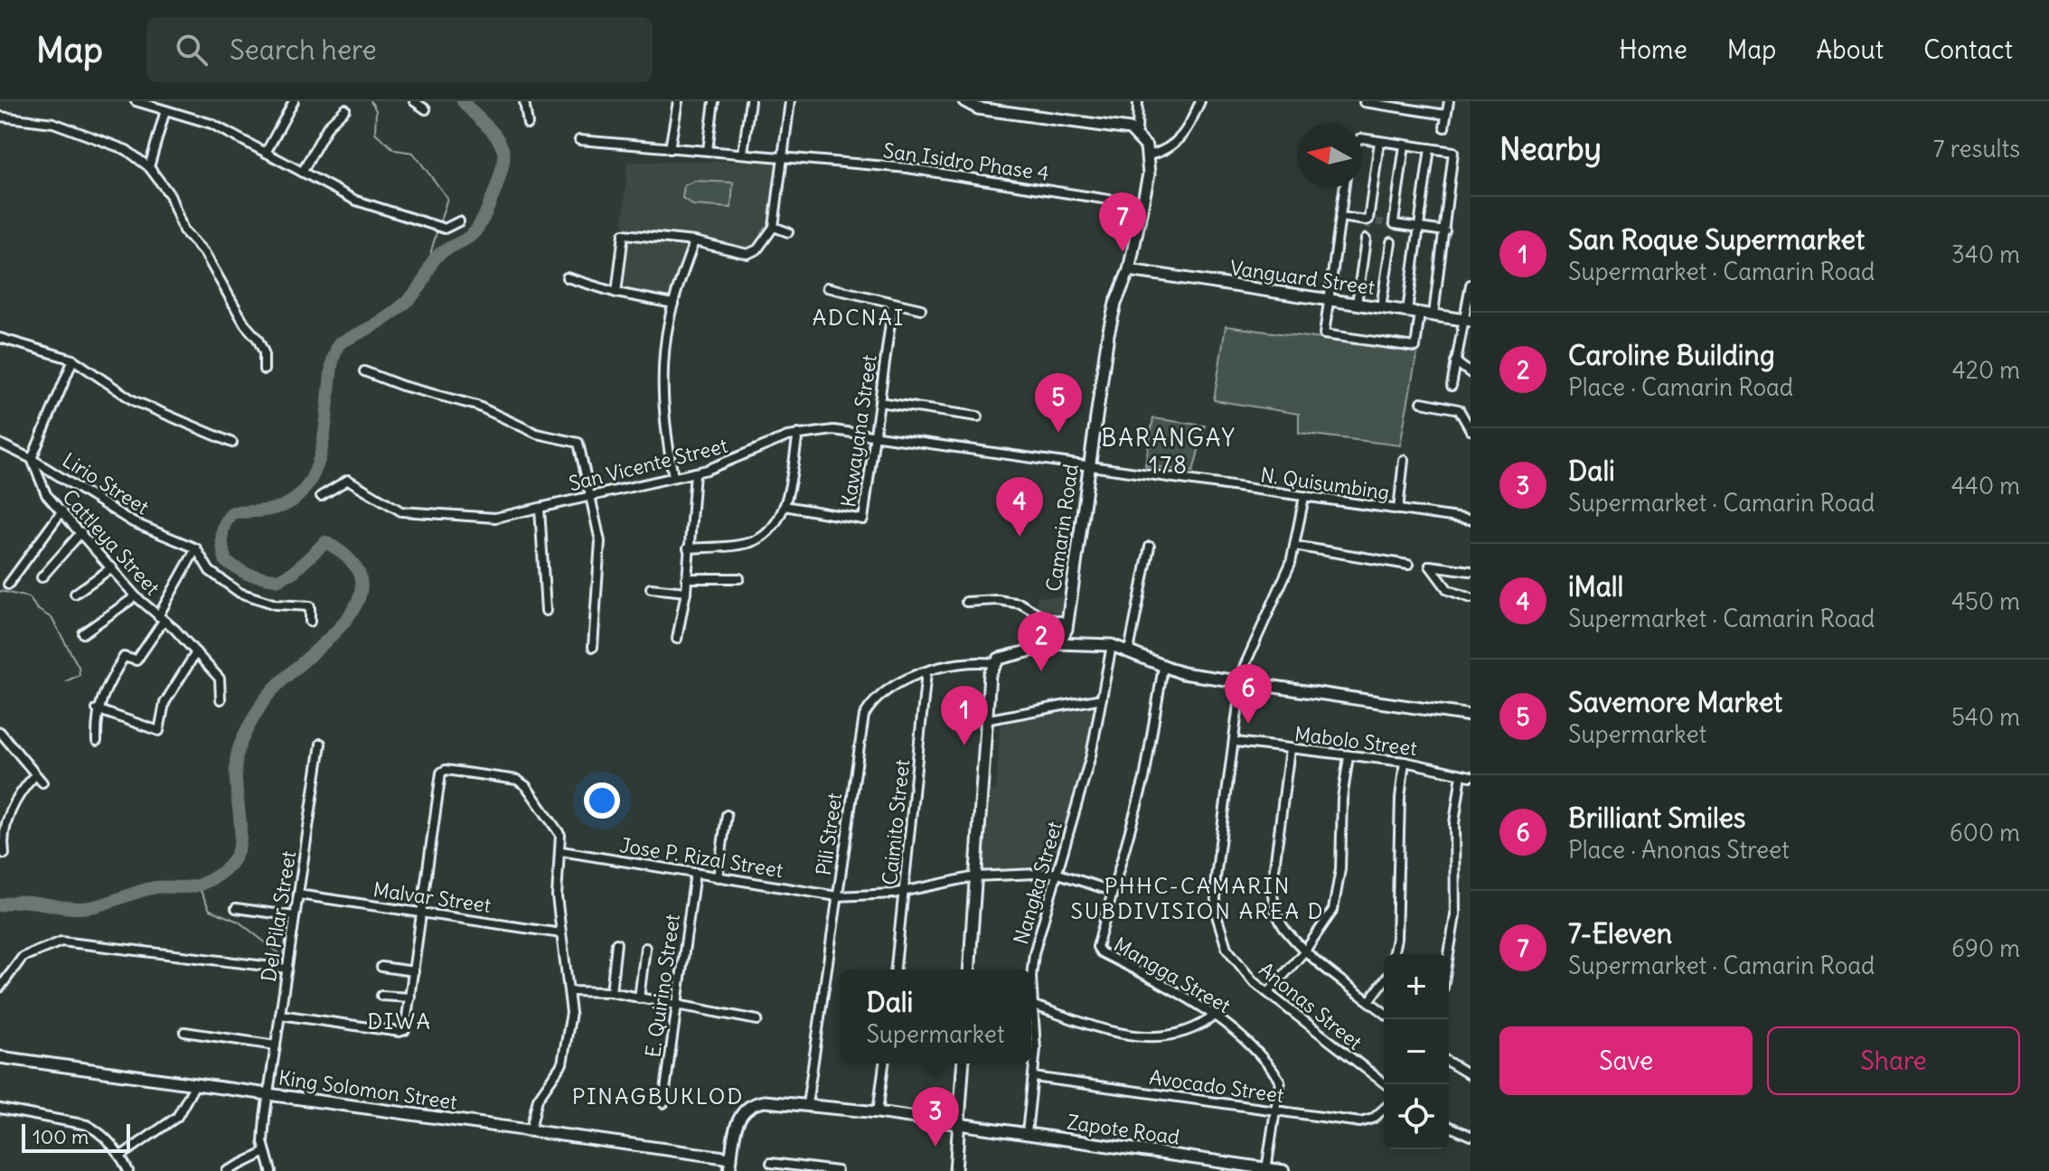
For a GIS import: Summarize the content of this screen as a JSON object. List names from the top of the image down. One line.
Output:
{"streets":{"main road":["Vanguard Street","Camarin Road","King Solomon Street","Zapote Road"],"street":["San Isidro Phase 4","Kawayana Street","San Vicente Street","Lirio Street","N. Quisumbing","Cattleya Street","Mabolo Street","Caimito Street","Pili Street","Jose P. Rizal Street","Nangka Street","Malvar Street","Del Pilar Street","Mangga Street","E. Quirino Street","Anonas Street","Avocado Street"]},"crossings":[["San Isidro Phase 4","Camarin Road"],["Vanguard Street","Camarin Road"],["Kawayana Street","San Vicente Street"],["San Vicente Street","N. Quisumbing"],["San Vicente Street","Camarin Road"],["Lirio Street","Cattleya Street"],["N. Quisumbing","Camarin Road"],["N. Quisumbing","Anonas Street"],["Mabolo Street","Anonas Street"],["Caimito Street","Pili Street"],["Caimito Street","Jose P. Rizal Street"],["Pili Street","Jose P. Rizal Street"],["Pili Street","Zapote Road"],["Jose P. Rizal Street","Nangka Street"],["Jose P. Rizal Street","E. Quirino Street"],["Nangka Street","Avocado Street"],["Nangka Street","Zapote Road"],["Malvar Street","Del Pilar Street"],["Del Pilar Street","King Solomon Street"],["Mangga Street","Avocado Street"],["Mangga Street","Zapote Road"],["King Solomon Street","Zapote Road"]],"districts":["ADCNAI","BARANGAY 178","PHHC-CAMARIN SUBDIVISION AREA D","DIWA","PINAGBUKLOD"],"scale_bar":"100 m","north":"left","page":{"header":"Map","search":"Search here","nav":["Home","Map","About","Contact"],"heading":["Nearby","7 results"],"pins":["7","5","4","2","6","1","3"],"list":[{"mark":"1","name":"San Roque Supermarket","note":"Supermarket · Camarin Road","value":"340 m"},{"mark":"2","name":"Caroline Building","note":"Place · Camarin Road","value":"420 m"},{"mark":"3","name":"Dali","note":"Supermarket · Camarin Road","value":"440 m"},{"mark":"4","name":"iMall","note":"Supermarket · Camarin Road","value":"450 m"},{"mark":"5","name":"Savemore Market","note":"Supermarket","value":"540 m"},{"mark":"6","name":"Brilliant Smiles","note":"Place · Anonas Street","value":"600 m"},{"mark":"7","name":"7-Eleven","note":"Supermarket · Camarin Road","value":"690 m"}],"map_buttons":["+","−"],"popup":["Dali","Supermarket"],"buttons":["Save","Share"],"scale":"100 m"}}
